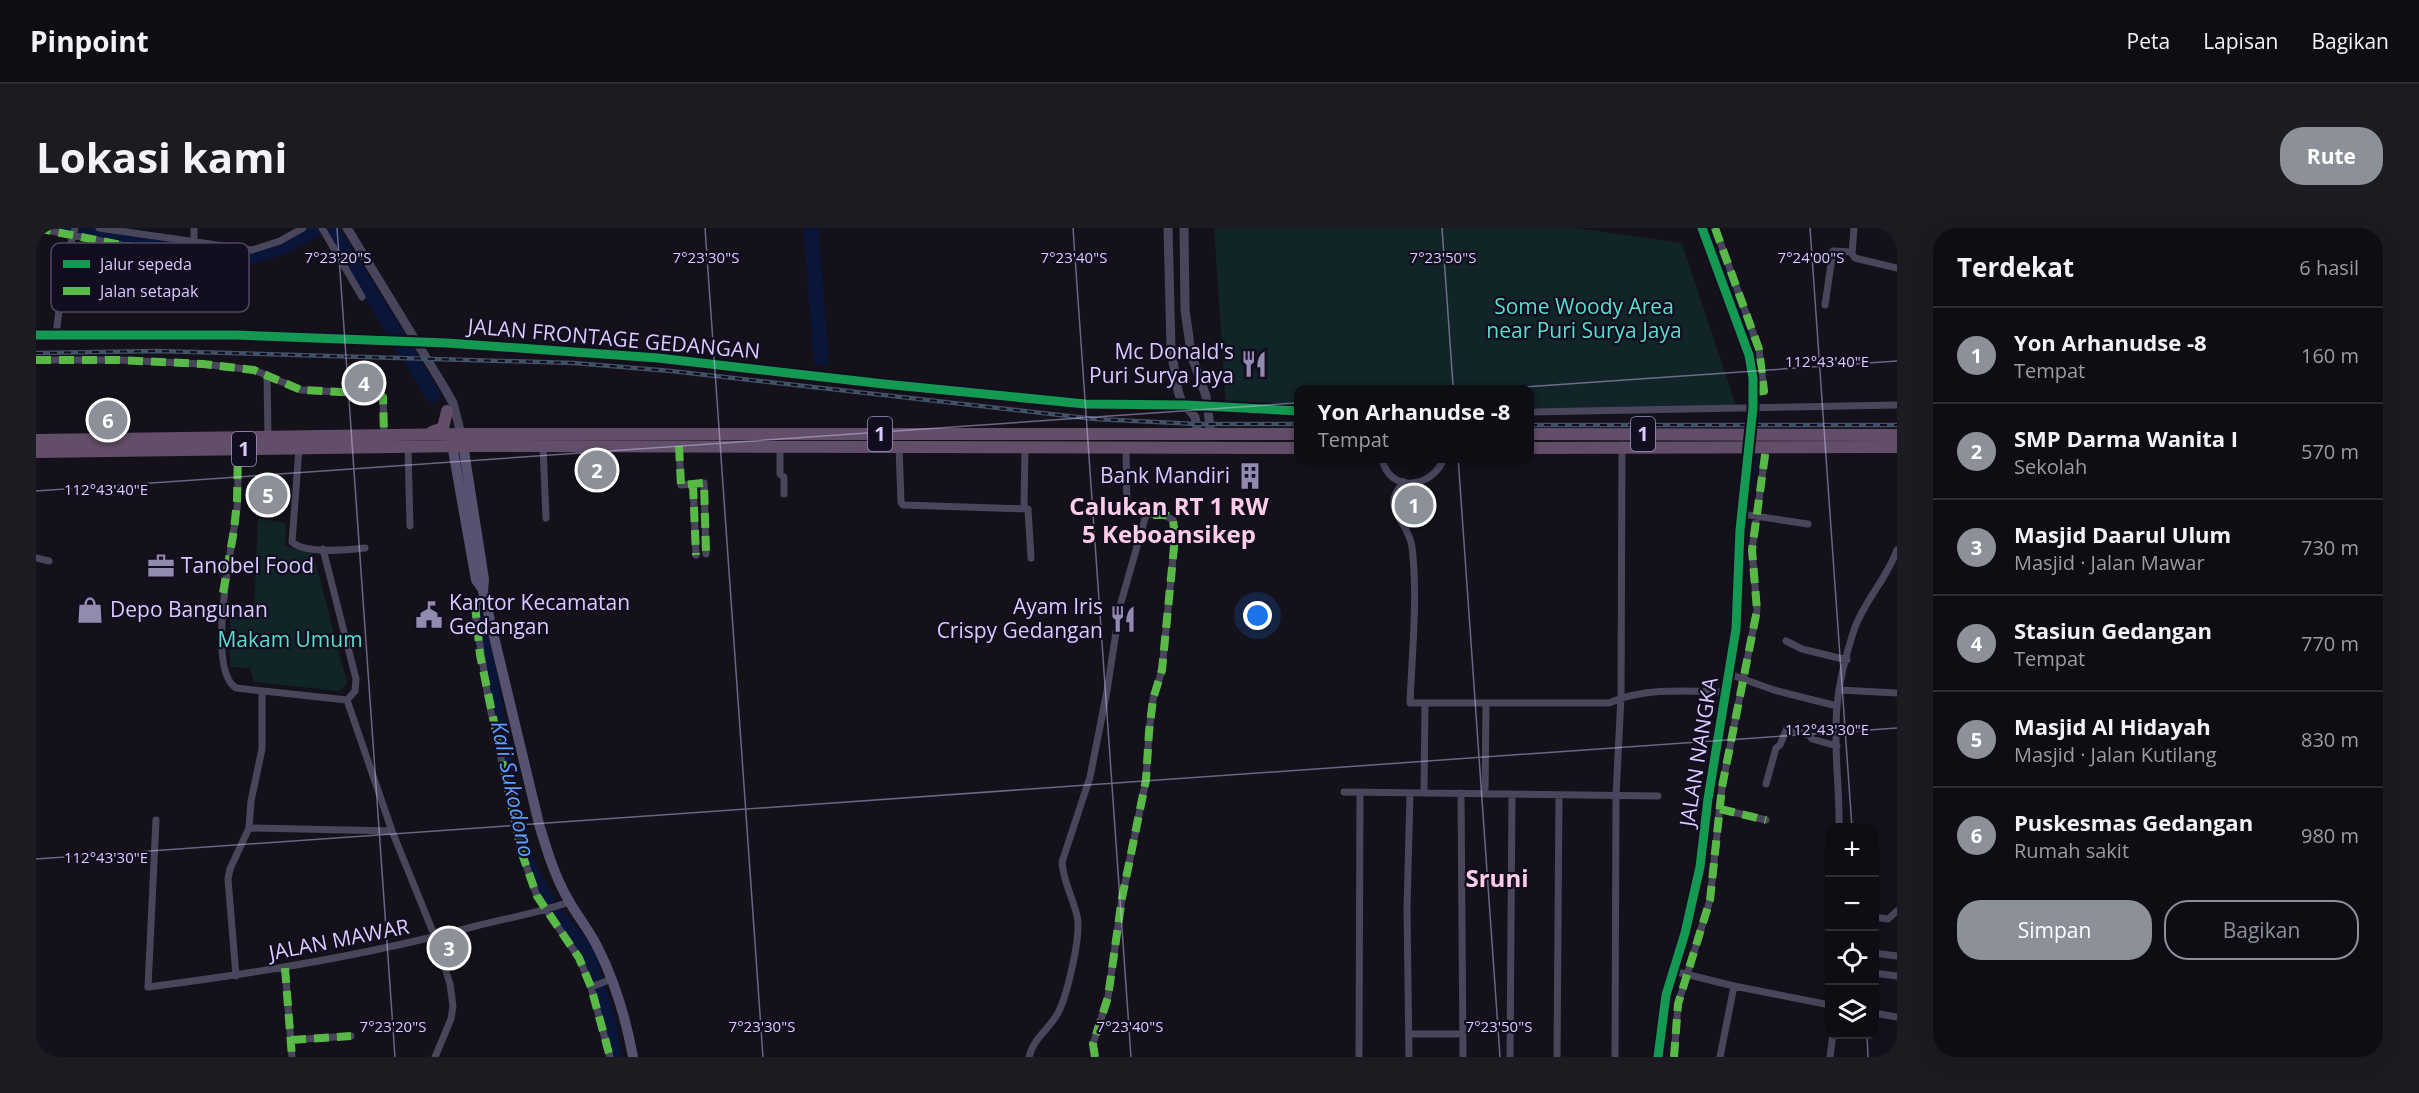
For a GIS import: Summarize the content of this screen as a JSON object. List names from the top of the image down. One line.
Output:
{"streets":{"highway":["1"],"street":["JALAN FRONTAGE GEDANGAN","JALAN NANGKA","JALAN MAWAR"]},"crossings":[["1","JALAN NANGKA"]],"districts":["Calukan RT 1 RW 5 Keboansikep","Sruni"],"water":["Kali Sukodono"],"parks":["Some Woody Area near Puri Surya Jaya","Makam Umum"],"places":{"restaurant":["Mc Donald's Puri Surya Jaya","Ayam Iris Crispy Gedangan"],"building":["Bank Mandiri"],"office":["Tanobel Food"],"shop":["Depo Bangunan"],"public building":["Kantor Kecamatan Gedangan"]},"legend":["Jalur sepeda","Jalan setapak"],"page":{"header":"Pinpoint","nav":["Peta","Lapisan","Bagikan"],"buttons":["Rute",["Simpan","Bagikan"]],"title":"Lokasi kami","heading":["Terdekat","6 hasil"],"list":[{"mark":"1","name":"Yon Arhanudse -8","note":"Tempat","value":"160 m"},{"mark":"2","name":"SMP Darma Wanita I","note":"Sekolah","value":"570 m"},{"mark":"3","name":"Masjid Daarul Ulum","note":"Masjid · Jalan Mawar","value":"730 m"},{"mark":"4","name":"Stasiun Gedangan","note":"Tempat","value":"770 m"},{"mark":"5","name":"Masjid Al Hidayah","note":"Masjid · Jalan Kutilang","value":"830 m"},{"mark":"6","name":"Puskesmas Gedangan","note":"Rumah sakit","value":"980 m"}],"pins":["4","6","2","5","1","3"],"popup":["Yon Arhanudse -8","Tempat"],"map_buttons":["+","−"]},"coordinates":["7°23'20\"S","7°23'30\"S","7°23'40\"S","7°23'50\"S","7°24'00\"S","112°43'40\"E","112°43'30\"E"]}
